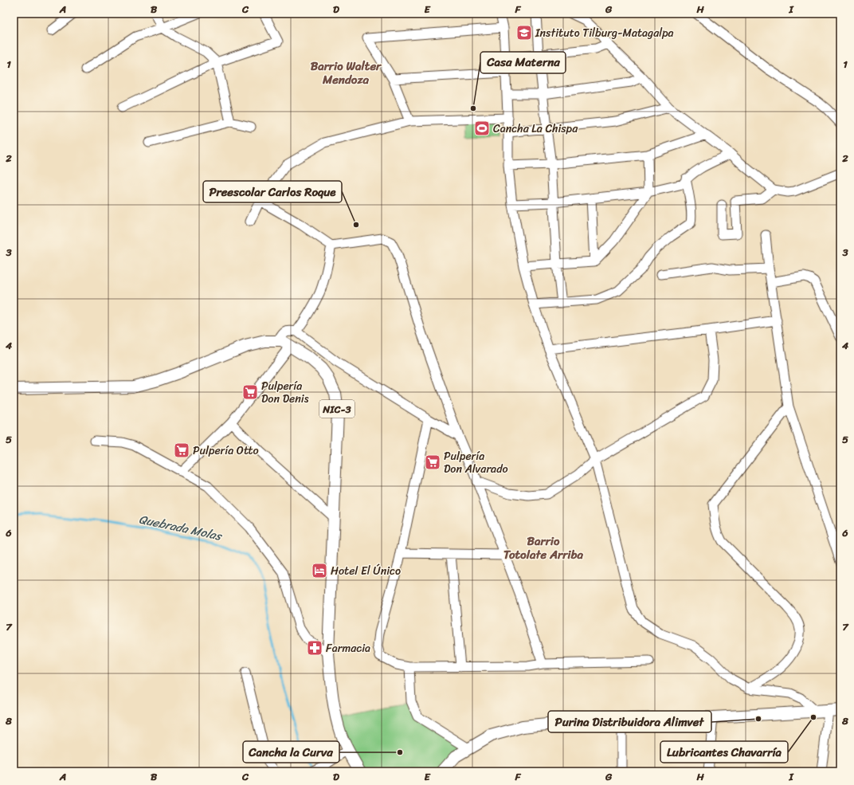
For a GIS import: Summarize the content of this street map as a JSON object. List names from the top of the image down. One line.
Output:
{"streets":{"main road":["NIC-3"]},"districts":["Barrio Walter Mendoza","Barrio Totolate Arriba"],"water":["Quebrada Molas"],"places":{"school or university":["Instituto Tilburg-Matagalpa"],"other":["Casa Materna","Preescolar Carlos Roque","Lubricantes Chavarría","Purina Distribuidora Alimvet","Cancha la Curva"],"sports":["Cancha La Chispa"],"supermarket":["Pulpería Don Denis","Pulpería Otto","Pulpería Don Alvarado"],"hotel":["Hotel El Único"],"pharmacy":["Farmacia"]},"grid":{"columns":["A","B","C","D","E","F","G","H","I"],"rows":["1","2","3","4","5","6","7","8"]}}
